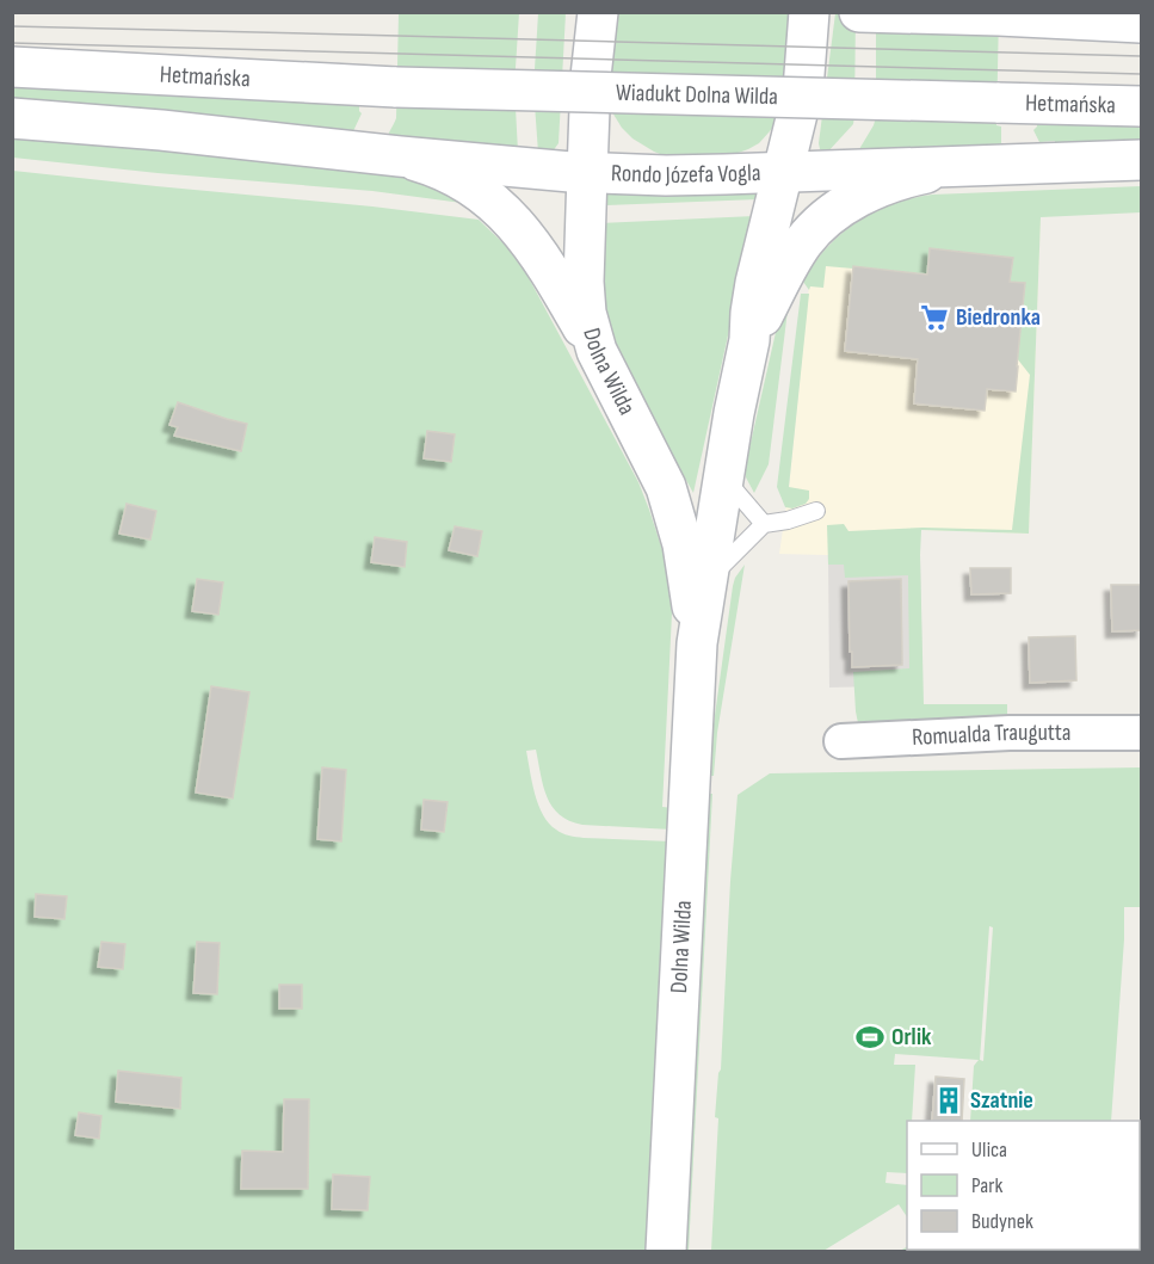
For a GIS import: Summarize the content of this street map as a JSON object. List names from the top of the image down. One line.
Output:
{"streets":{"main road":["Hetmańska","Wiadukt Dolna Wilda","Rondo Józefa Vogla","Dolna Wilda"],"street":["Romualda Traugutta"]},"crossings":[["Hetmańska","Wiadukt Dolna Wilda"],["Rondo Józefa Vogla","Dolna Wilda"]],"places":{"supermarket":["Biedronka"],"sports":["Orlik"],"building":["Szatnie"]},"legend":["Ulica","Park","Budynek"]}
